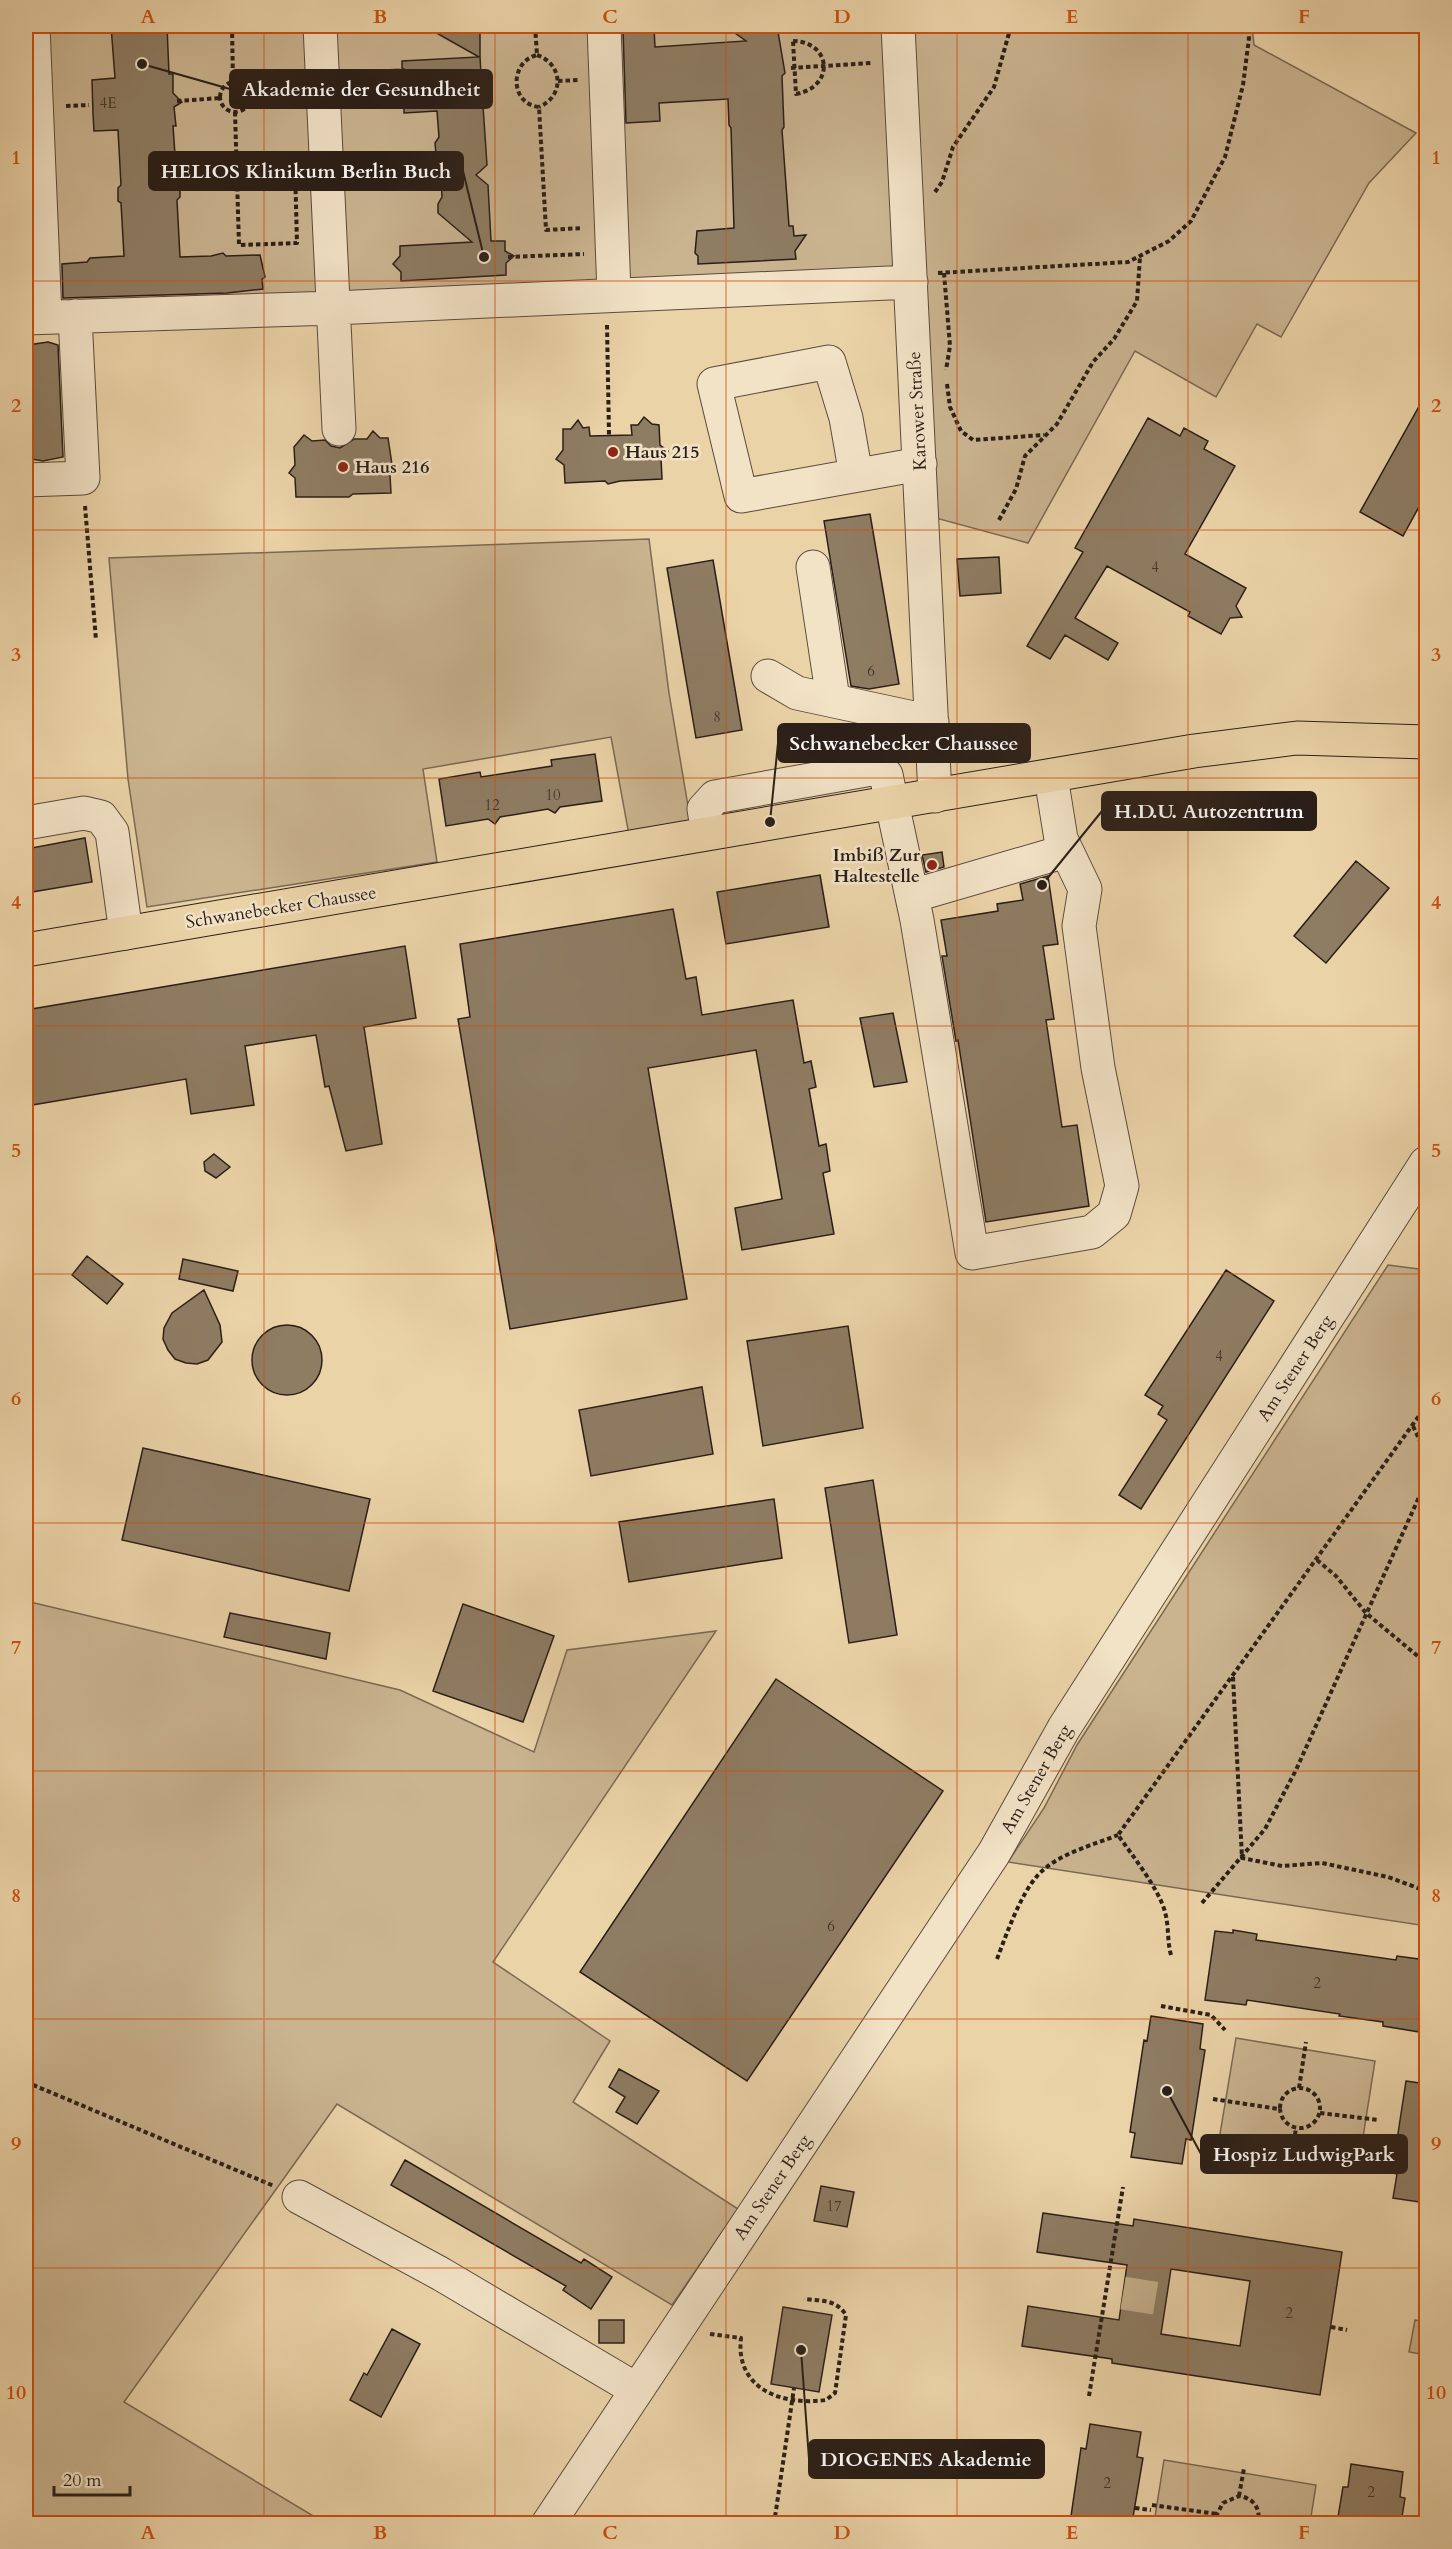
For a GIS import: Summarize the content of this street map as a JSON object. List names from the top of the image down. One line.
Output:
{"streets":{"main road":["Schwanebecker Chaussee"],"street":["Karower Straße","Am Stener Berg"]},"crossings":[["Karower Straße","Schwanebecker Chaussee"]],"places":["Akademie der Gesundheit","HELIOS Klinikum Berlin Buch","Haus 215","Haus 216","Schwanebecker Chaussee","Imbiß Zur Haltestelle","H.D.U. Autozentrum","Hospiz LudwigPark","DIOGENES Akademie"],"house_numbers":["4E","4","6","8","10","12","4","6","2","17","2","2","2"],"scale_bar":"20 m","grid":{"columns":["A","B","C","D","E","F"],"rows":["1","2","3","4","5","6","7","8","9","10"]}}
